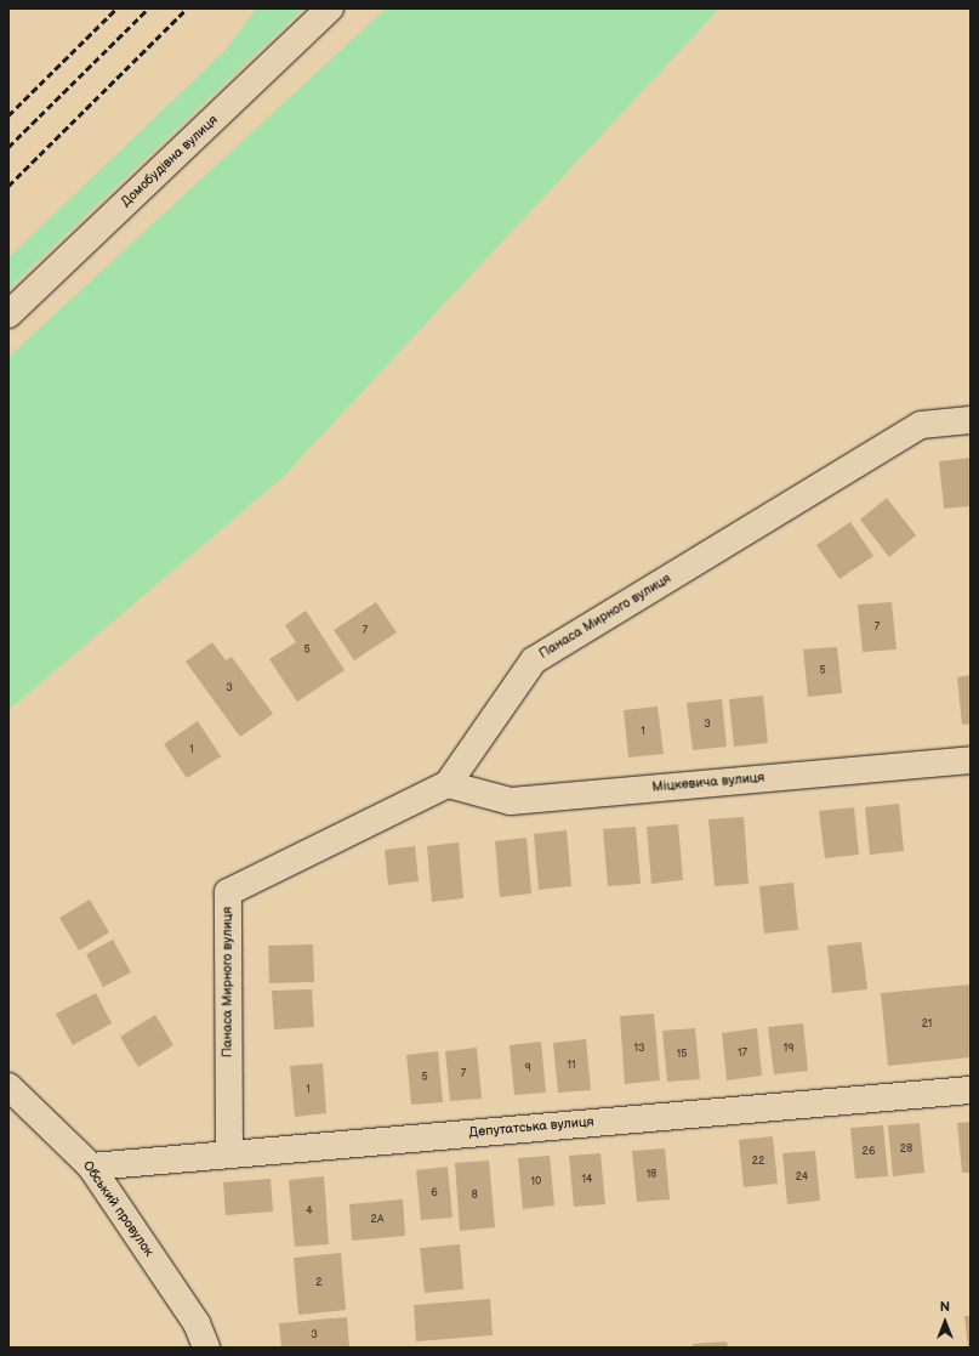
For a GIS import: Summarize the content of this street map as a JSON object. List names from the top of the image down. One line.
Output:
{"streets":{"street":["Домобудівна вулиця","Панаса Мирного вулиця","Міцкевича вулиця","Депутатська вулиця","Обський провулок"]},"crossings":[["Панаса Мирного вулиця","Міцкевича вулиця"],["Панаса Мирного вулиця","Депутатська вулиця"],["Депутатська вулиця","Обський провулок"]],"house_numbers":["7","7","5","5","3","3","1","1","21","13","19","17","15","11","9","7","5","1","28","26","22","18","24","14","10","6","8","4","2А","2","3"],"north":"top"}
